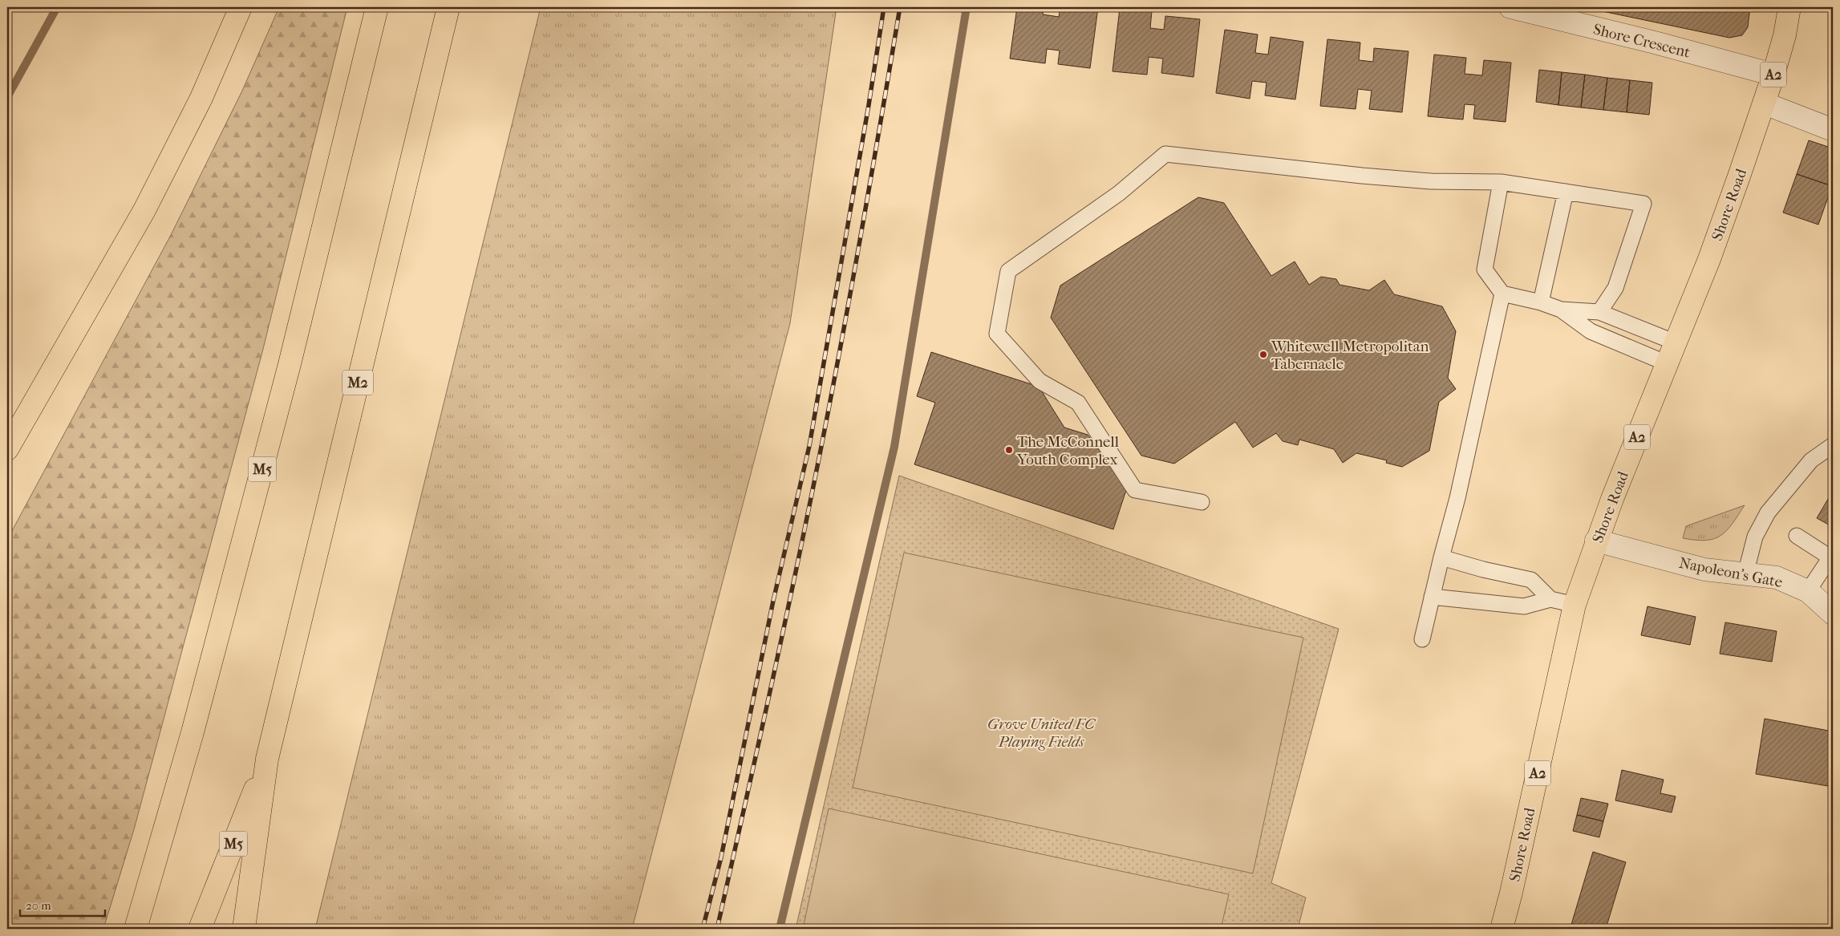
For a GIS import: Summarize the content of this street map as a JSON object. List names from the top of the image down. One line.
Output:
{"streets":{"main road":["A2","Shore Road","M2","M5"],"street":["Shore Crescent","Napoleon's Gate"]},"crossings":[["Shore Crescent","Shore Road"],["Shore Road","Napoleon's Gate"],["M2","M5"]],"parks":["Grove United FC Playing Fields"],"places":["Whitewell Metropolitan Tabernacle","The McConnell Youth Complex"],"scale_bar":"20 m"}
